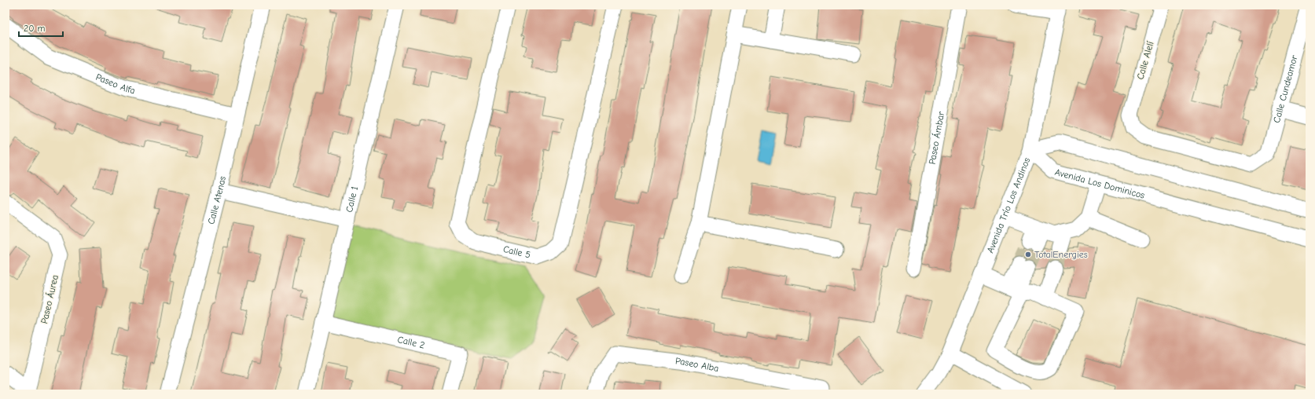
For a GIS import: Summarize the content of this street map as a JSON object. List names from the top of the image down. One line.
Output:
{"streets":{"street":["Calle Alelí","Paseo Alfa","Calle Cundeamor","Paseo Ámbar","Avenida Los Dominicos","Calle 1","Calle Atenas","Avenida Trío Los Andinos","Calle 5","Paseo Áurea","Calle 2","Paseo Alba"]},"crossings":[["Calle Alelí","Calle Cundeamor"],["Paseo Alfa","Calle Atenas"],["Avenida Los Dominicos","Avenida Trío Los Andinos"],["Calle 1","Calle 2"]],"places":["TotalEnergies"],"scale_bar":"20 m"}
